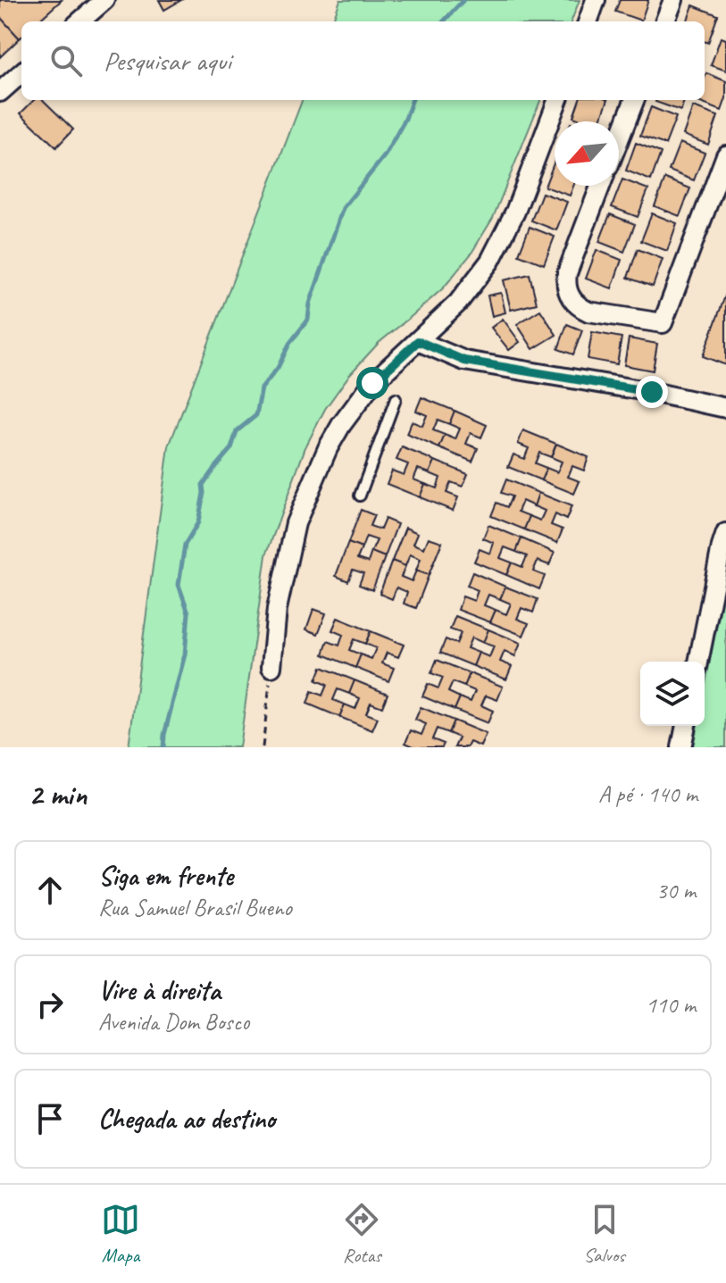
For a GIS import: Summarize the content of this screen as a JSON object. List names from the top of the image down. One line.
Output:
{"north":"bottom left","page":{"search":"Pesquisar aqui","heading":["2 min","A pé · 140 m"],"list":[["Siga em frente","Rua Samuel Brasil Bueno","30 m"],["Vire à direita","Avenida Dom Bosco","110 m"],"Chegada ao destino"],"nav":["Mapa","Rotas","Salvos"]}}
